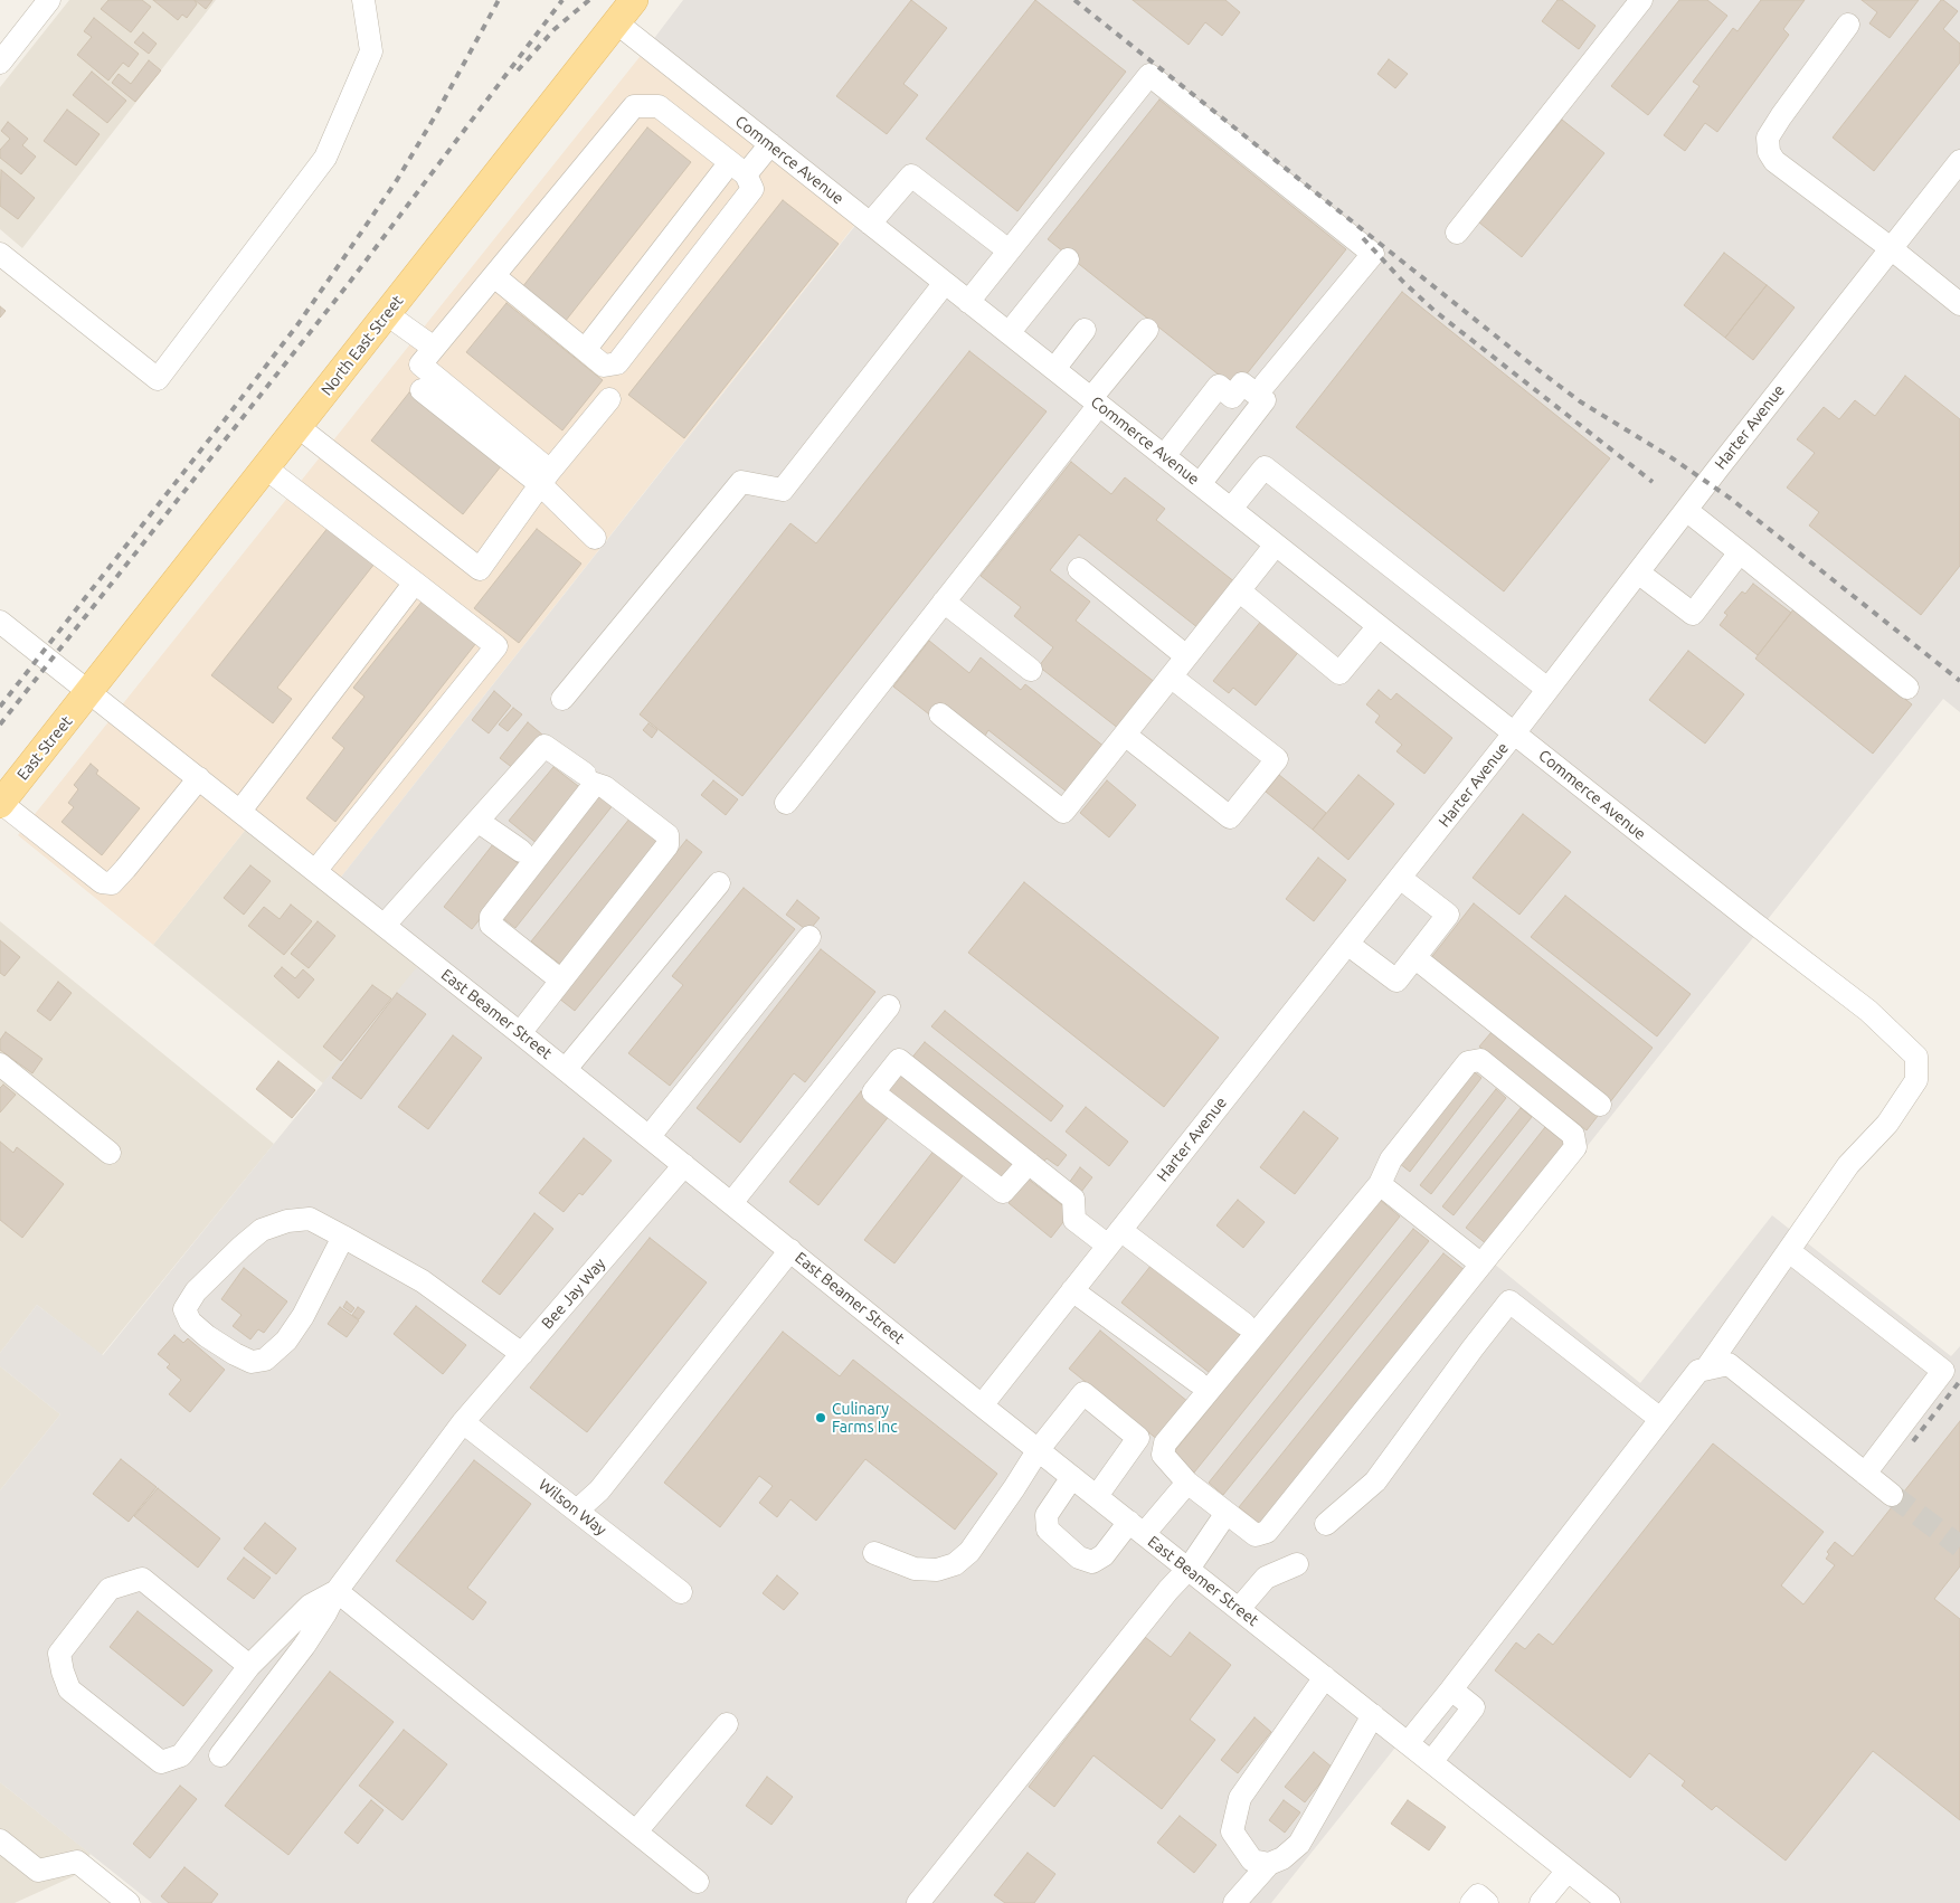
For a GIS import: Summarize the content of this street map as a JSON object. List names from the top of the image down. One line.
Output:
{"streets":{"main road":["North East Street","East Street"],"street":["Commerce Avenue","Harter Avenue","East Beamer Street","Bee Jay Way","Wilson Way"]},"crossings":[["Commerce Avenue","North East Street"],["Commerce Avenue","Harter Avenue"],["Commerce Avenue","East Beamer Street"],["North East Street","East Street"],["North East Street","East Beamer Street"],["Harter Avenue","East Beamer Street"],["East Street","East Beamer Street"],["East Beamer Street","Bee Jay Way"],["Bee Jay Way","Wilson Way"]],"places":["Culinary Farms Inc"]}
